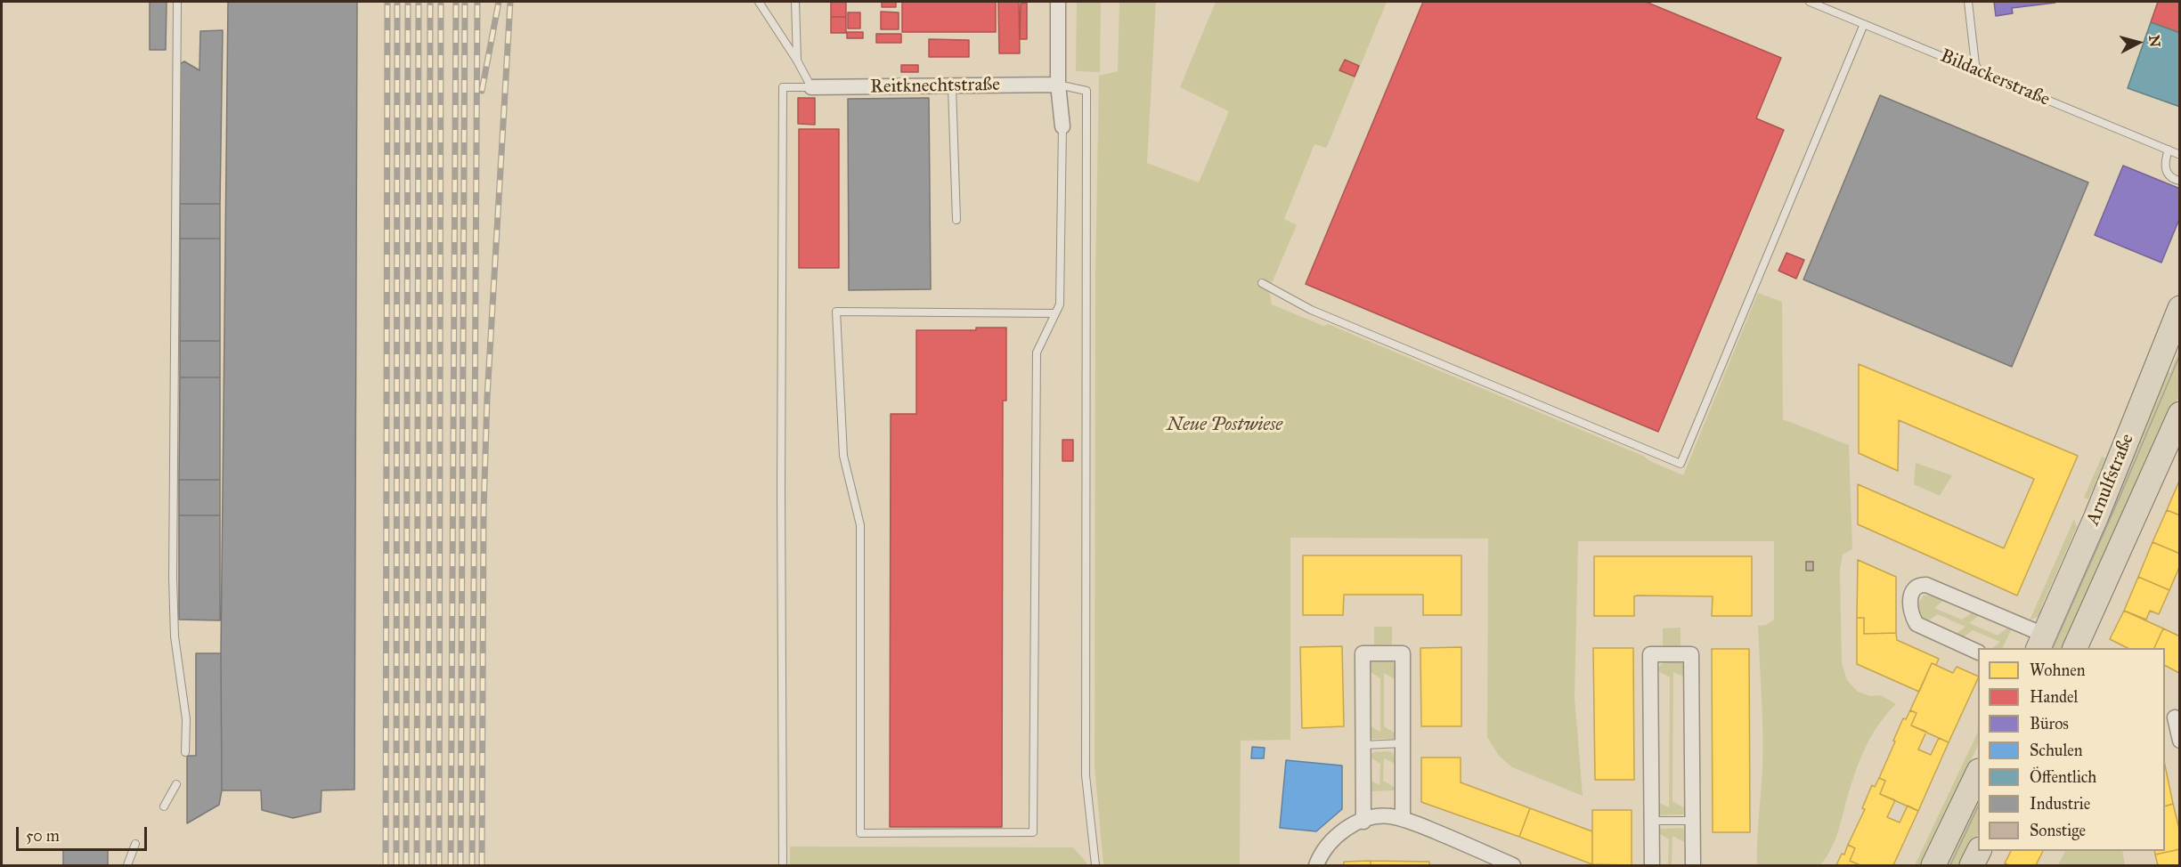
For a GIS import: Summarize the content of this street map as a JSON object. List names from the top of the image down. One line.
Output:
{"streets":{"main road":["Arnulfstraße"],"street":["Reitknechtstraße"],"lane":["Bildackerstraße"]},"parks":["Neue Postwiese"],"legend":["Wohnen","Handel","Büros","Schulen","Öffentlich","Industrie","Sonstige"],"scale_bar":"50 m","north":"right"}
